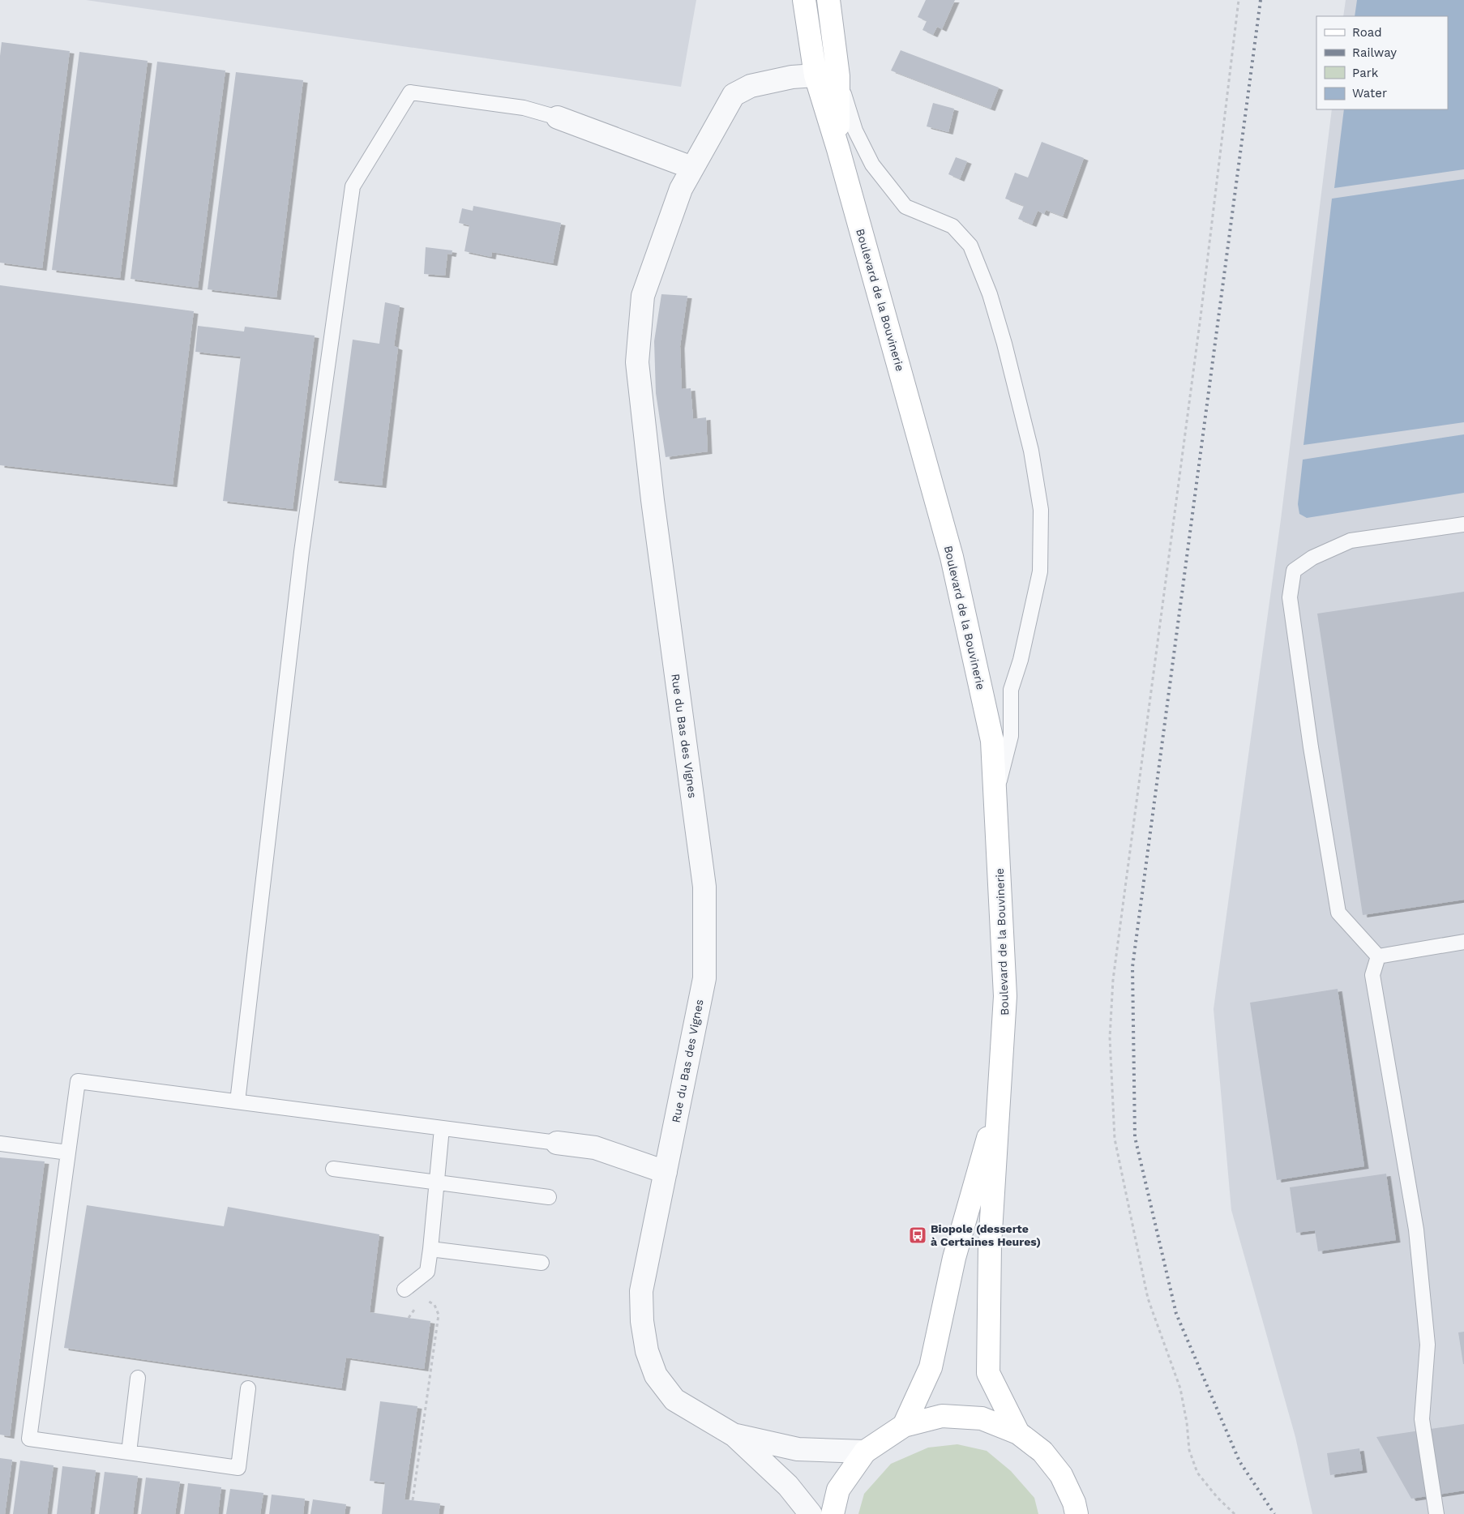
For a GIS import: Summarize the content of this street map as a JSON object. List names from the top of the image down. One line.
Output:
{"streets":{"street":["Boulevard de la Bouvinerie","Rue du Bas des Vignes"]},"crossings":[["Boulevard de la Bouvinerie","Rue du Bas des Vignes"]],"places":{"bus stop":["Biopole (desserte à Certaines Heures)"]},"legend":["Road","Railway","Park","Water"]}
